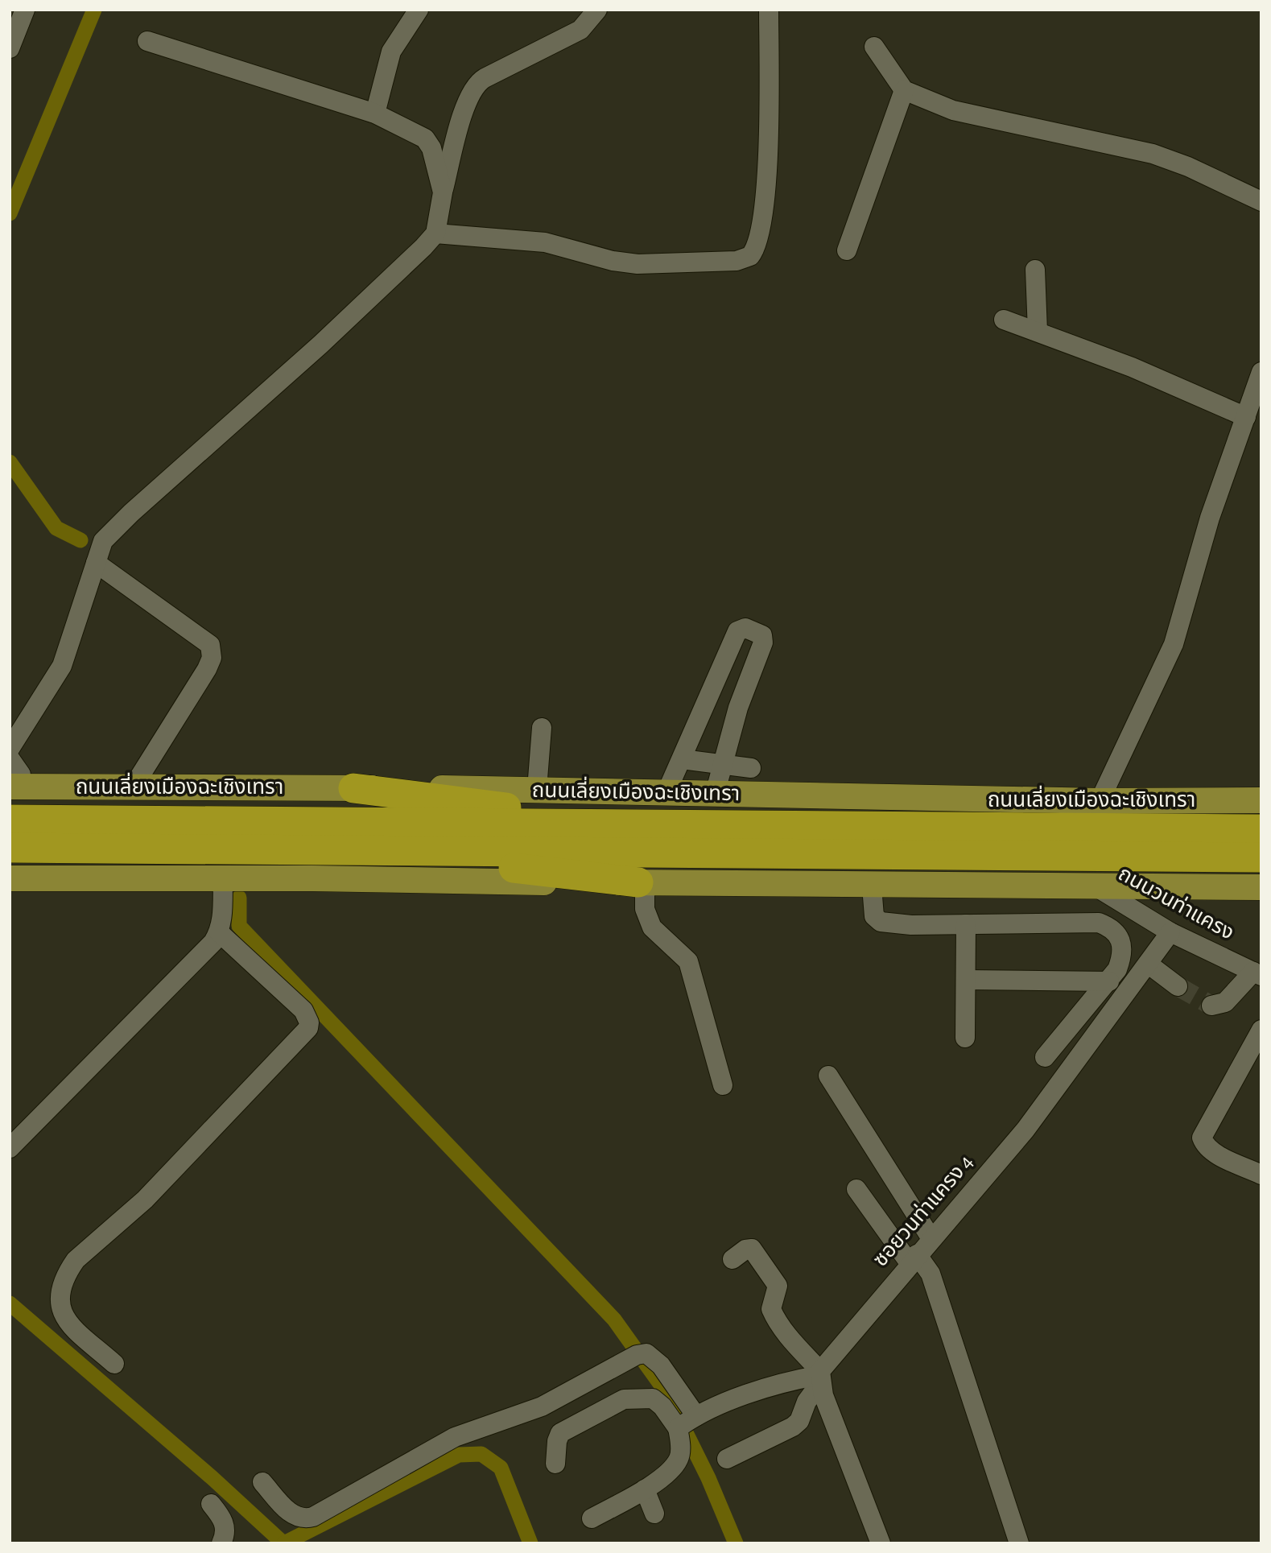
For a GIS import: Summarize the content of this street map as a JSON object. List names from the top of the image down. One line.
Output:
{"streets":{"highway":["ถนนเลี่ยงเมืองฉะเชิงเทรา"],"street":["ถนนวนท่าแครง","ซอยวนท่าแครง 4"]},"crossings":[["ถนนวนท่าแครง","ซอยวนท่าแครง 4"]]}
